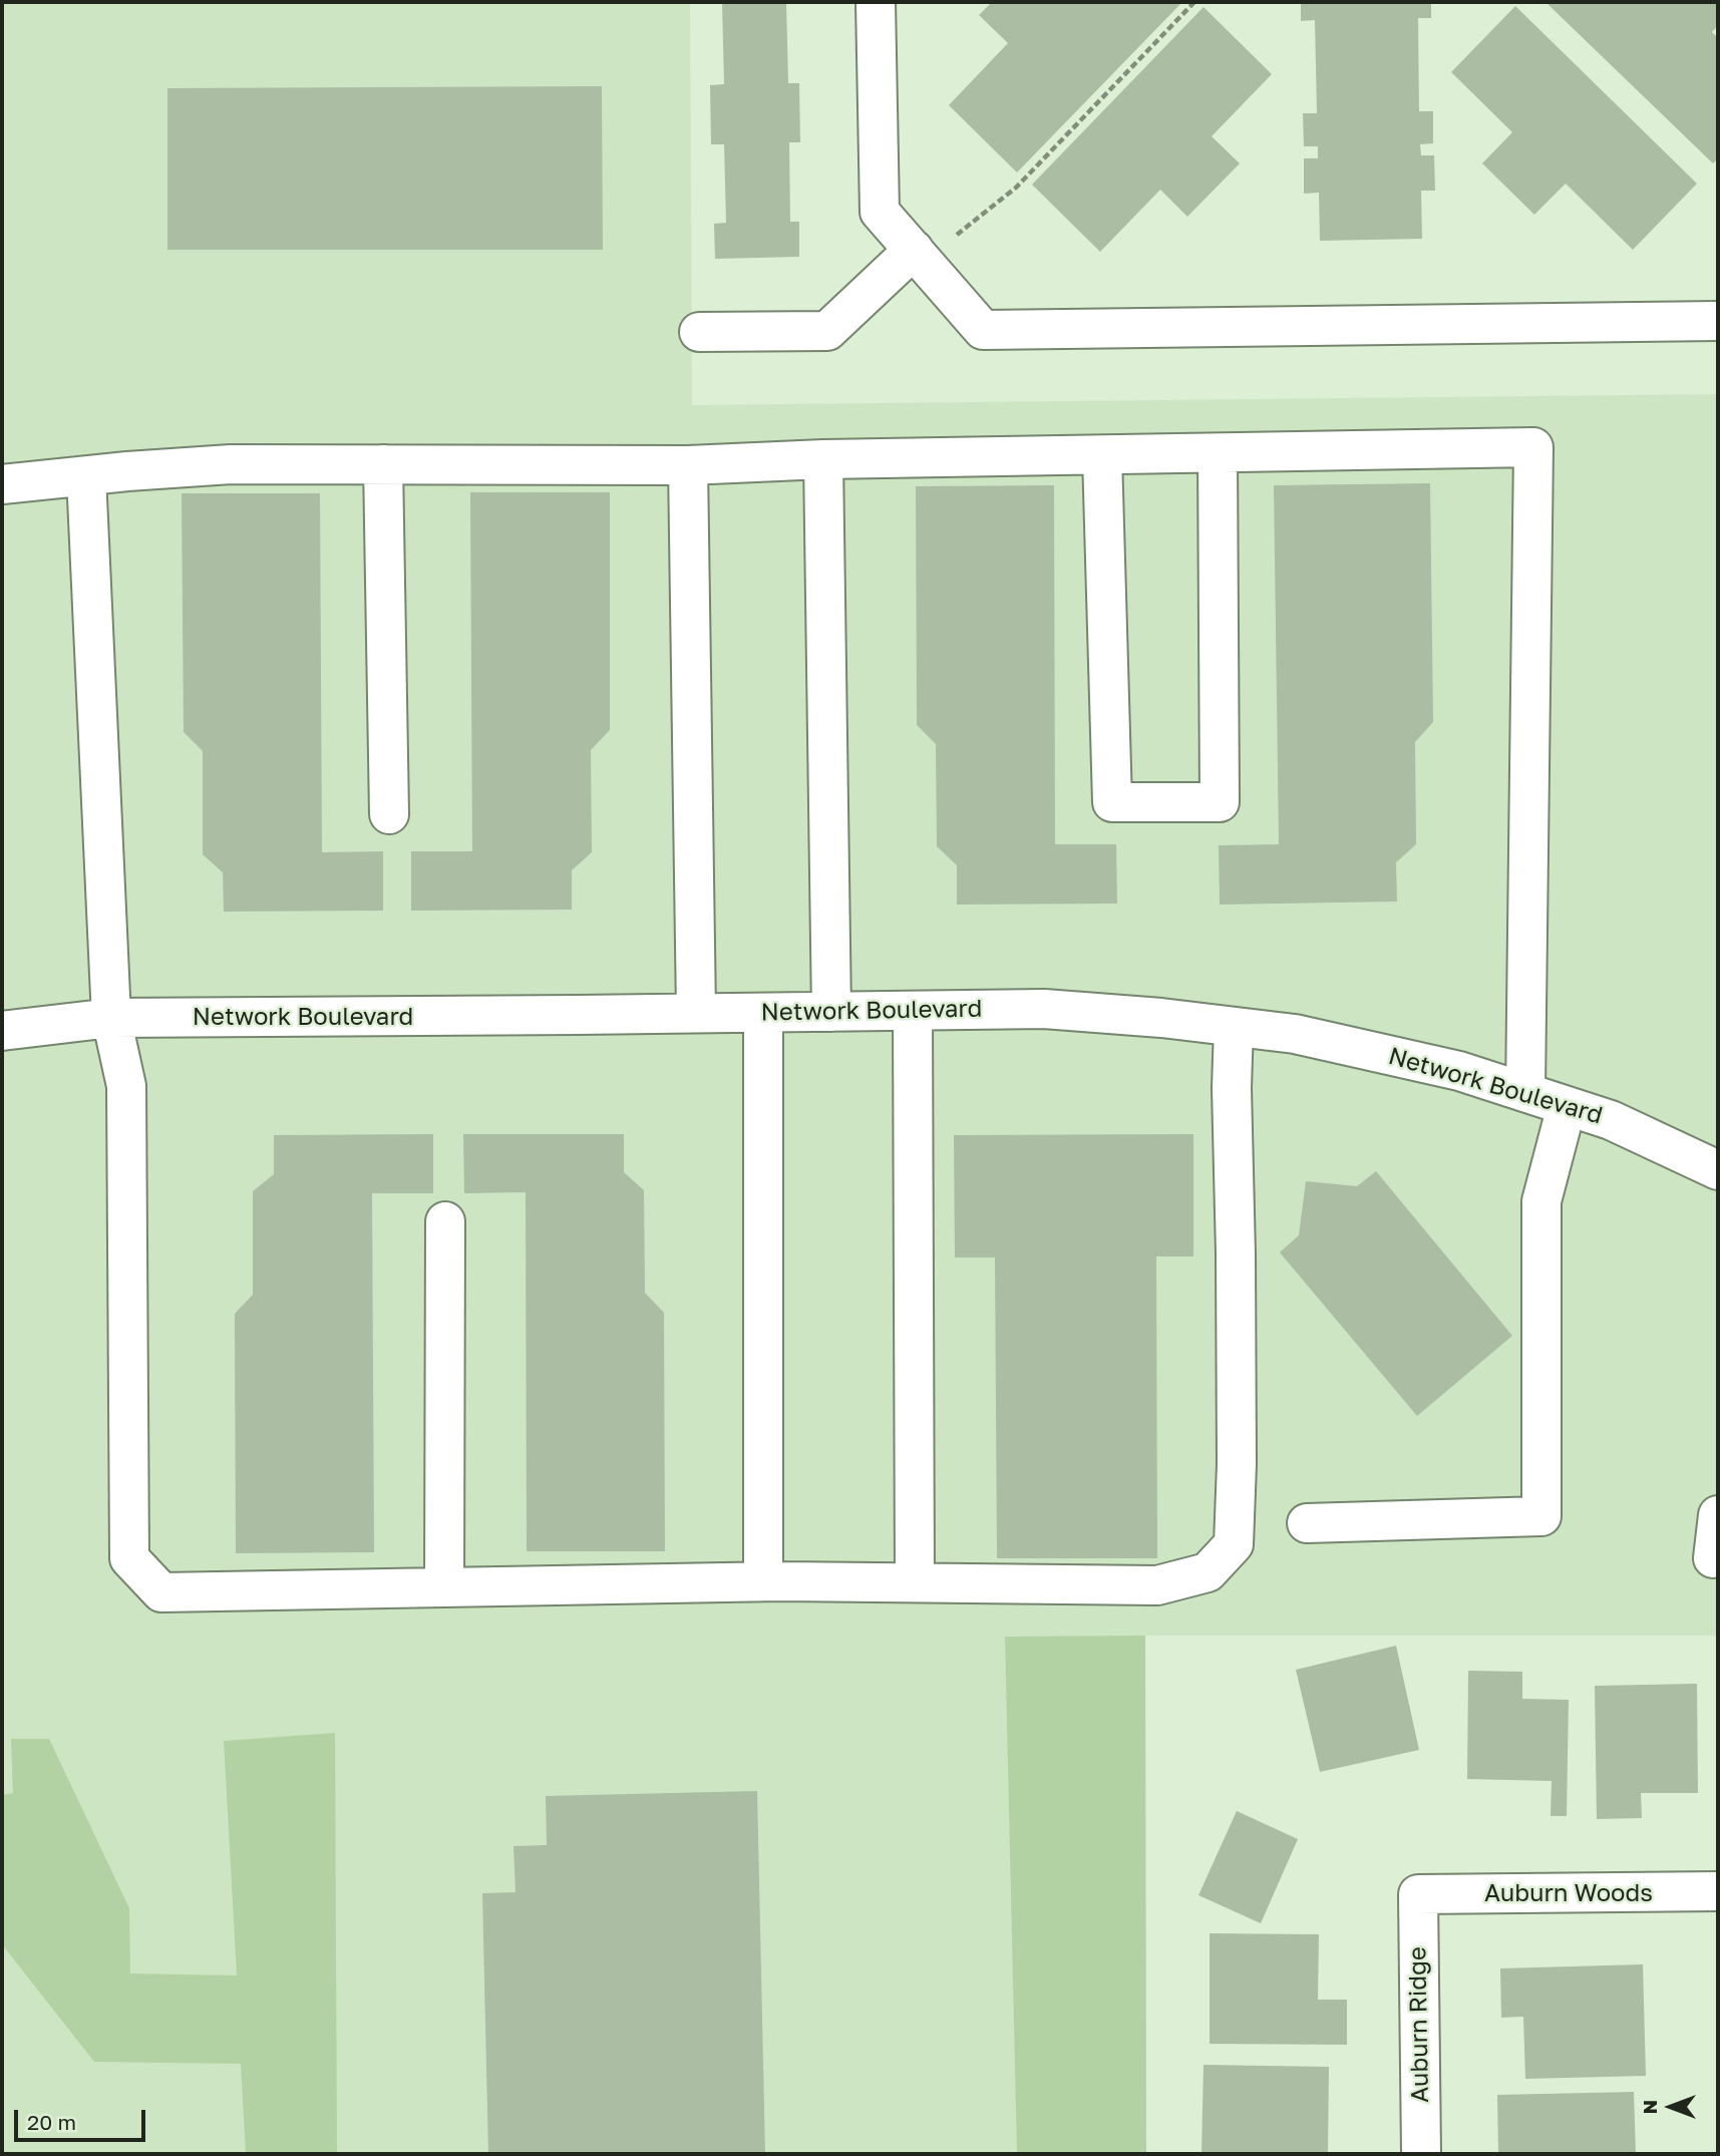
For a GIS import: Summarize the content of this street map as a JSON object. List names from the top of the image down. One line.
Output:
{"streets":{"street":["Network Boulevard","Auburn Woods","Auburn Ridge"]},"crossings":[["Auburn Woods","Auburn Ridge"]],"scale_bar":"20 m","north":"left"}
